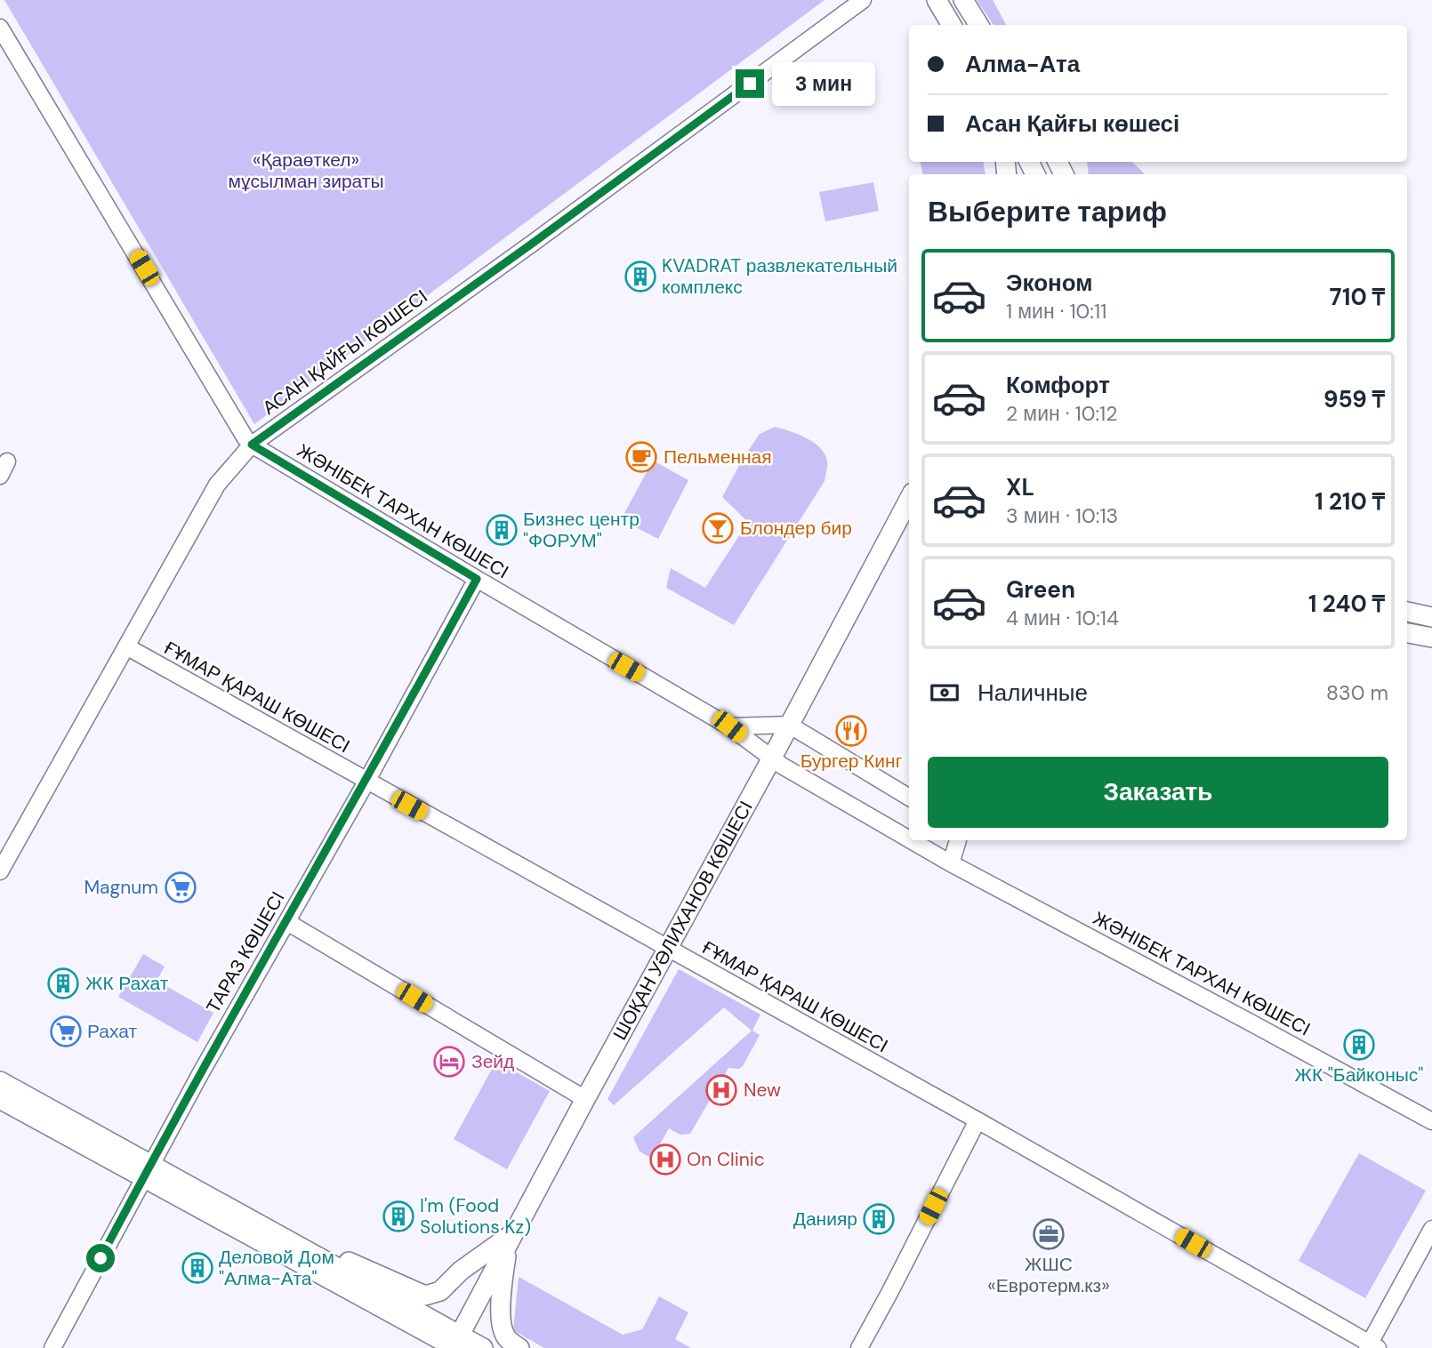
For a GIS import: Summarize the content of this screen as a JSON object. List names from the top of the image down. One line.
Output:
{"streets":{"main road":["ШОҚАН УӘЛИХАНОВ КӨШЕСІ"],"street":["АСАН ҚАЙҒЫ КӨШЕСІ","ЖӘНІБЕК ТАРХАН КӨШЕСІ","ҒҰМАР ҚАРАШ КӨШЕСІ","ТАРАЗ КӨШЕСІ"]},"crossings":[["АСАН ҚАЙҒЫ КӨШЕСІ","ЖӘНІБЕК ТАРХАН КӨШЕСІ"],["АСАН ҚАЙҒЫ КӨШЕСІ","ҒҰМАР ҚАРАШ КӨШЕСІ"],["ЖӘНІБЕК ТАРХАН КӨШЕСІ","ШОҚАН УӘЛИХАНОВ КӨШЕСІ"],["ЖӘНІБЕК ТАРХАН КӨШЕСІ","ТАРАЗ КӨШЕСІ"],["ҒҰМАР ҚАРАШ КӨШЕСІ","ШОҚАН УӘЛИХАНОВ КӨШЕСІ"],["ҒҰМАР ҚАРАШ КӨШЕСІ","ТАРАЗ КӨШЕСІ"]],"parks":["«Қараөткел» мұсылман зираты"],"places":{"building":["KVADRAT развлекательный комплекс","Бизнес центр \"ФОРУМ\"","ЖК Рахат","ЖК \"Байконыс\"","I'm (Food Solutions Kz)","Данияр","Деловой Дом \"Алма-Ата\""],"cafe":["Пельменная"],"bar":["Блондер бир"],"restaurant":["Бургер Кинг"],"supermarket":["Magnum","Рахат"],"hotel":["Зейд"],"hospital":["New","On Clinic"],"office":["ЖШС «Евротерм.кз»"]},"page":{"banner":["Алма-Ата","Асан Қайғы көшесі"],"bubble":"3 мин","heading":"Выберите тариф","list":[{"name":"Эконом","note":"1 мин · 10:11","value":"710 ₸"},{"name":"Комфорт","note":"2 мин · 10:12","value":"959 ₸"},{"name":"XL","note":"3 мин · 10:13","value":"1 210 ₸"},{"name":"Green","note":"4 мин · 10:14","value":"1 240 ₸"}],"pay":["Наличные","830 m"],"buttons":"Заказать"}}
